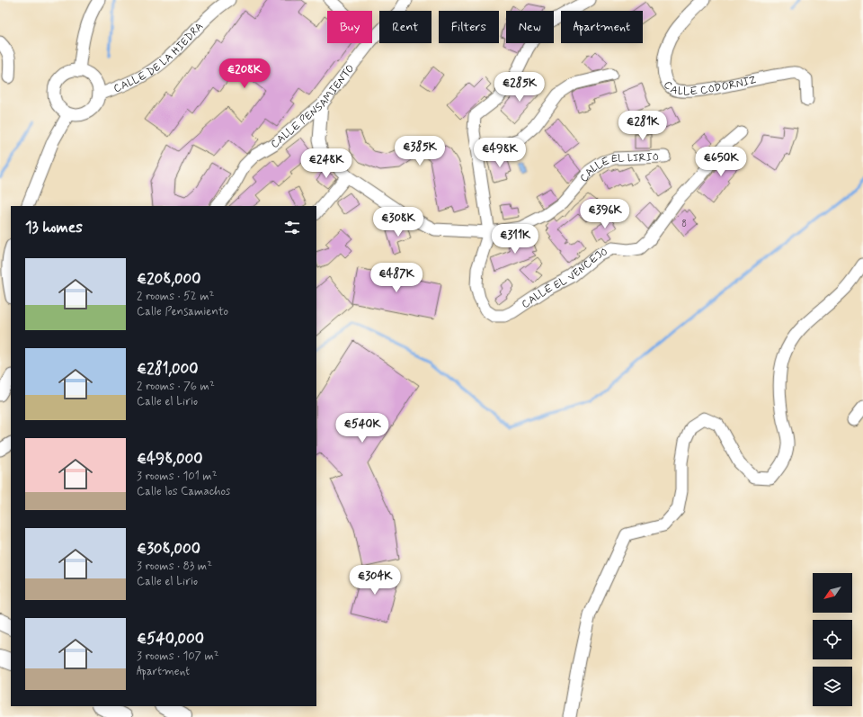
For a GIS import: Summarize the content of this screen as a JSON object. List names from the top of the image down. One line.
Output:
{"streets":{"street":["CALLE DE LA HIEDRA","CALLE CODORNIZ","CALLE PENSAMIENTO","CALLE EL LIRIO","CALLE EL VENCEJO"]},"crossings":[["CALLE PENSAMIENTO","CALLE EL LIRIO"],["CALLE EL LIRIO","CALLE EL VENCEJO"]],"house_numbers":["8"],"north":"bottom left","page":{"chip":["Buy","Rent","Filters","New","Apartment"],"price":["€208K","€285K","€281K","€385K","€498K","€650K","€248K","€396K","€308K","€311K","€487K","€540K","€304K"],"heading":"13 homes","list":[{"name":"€208,000","note":"2 rooms · 52 m² · Calle Pensamiento"},{"name":"€281,000","note":"2 rooms · 76 m² · Calle el Lirio"},{"name":"€498,000","note":"3 rooms · 101 m² · Calle los Camachos"},{"name":"€308,000","note":"3 rooms · 83 m² · Calle el Lirio"},{"name":"€540,000","note":"3 rooms · 107 m² · Apartment"}]}}
